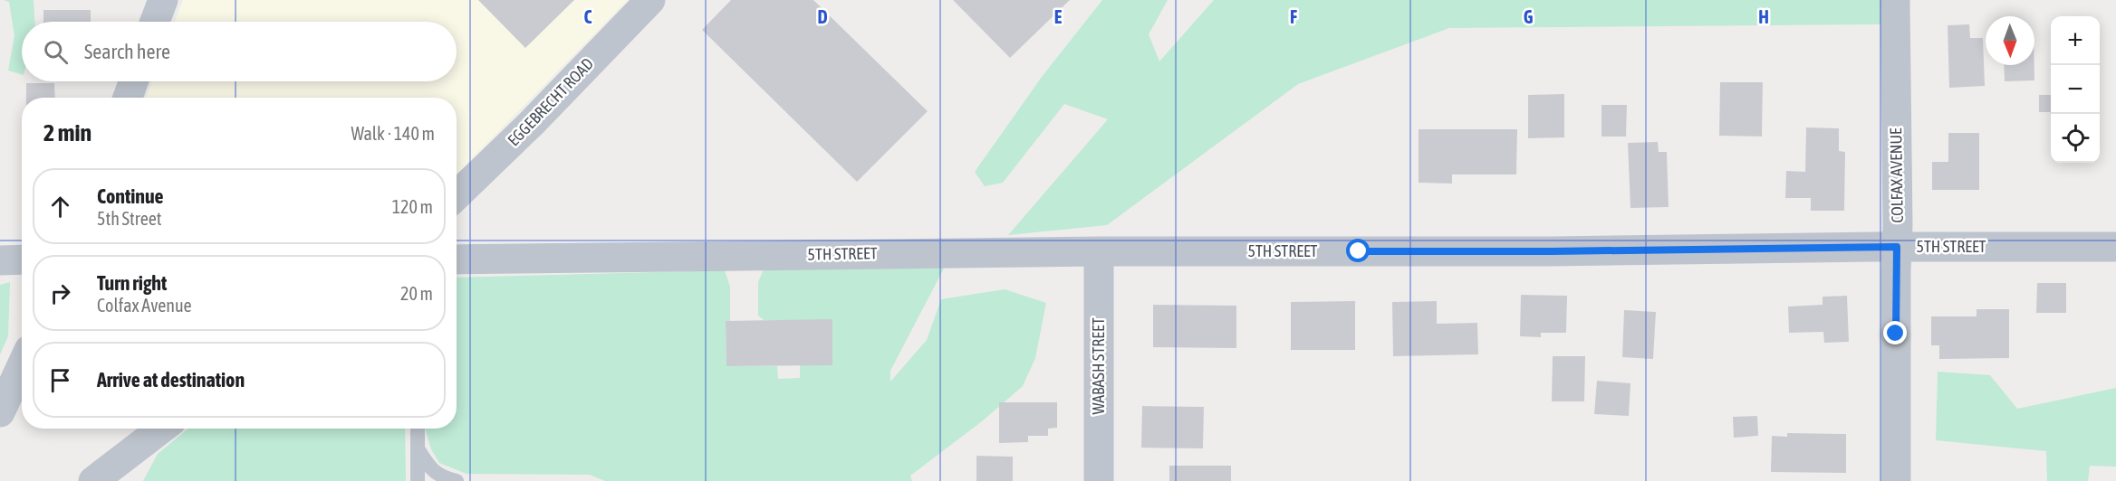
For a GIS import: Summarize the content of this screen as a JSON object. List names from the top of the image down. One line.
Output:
{"streets":{"street":["EGGEBRECHT ROAD","COLFAX AVENUE","5TH STREET","WABASH STREET"]},"crossings":[["COLFAX AVENUE","5TH STREET"],["5TH STREET","WABASH STREET"]],"north":"bottom","page":{"map_buttons":["+","−"],"search":"Search here","heading":["2 min","Walk · 140 m"],"list":[["Continue","5th Street","120 m"],["Turn right","Colfax Avenue","20 m"],"Arrive at destination"]},"grid":{"columns":["C","D","E","F","G","H"]}}
